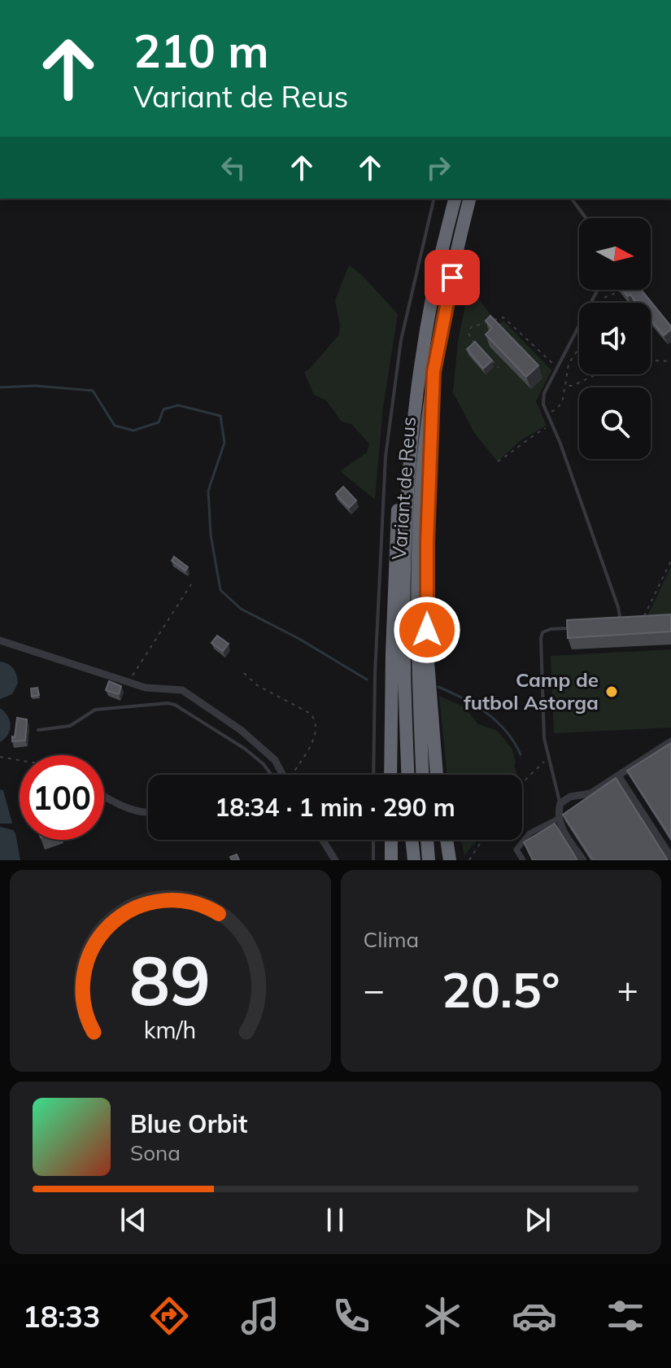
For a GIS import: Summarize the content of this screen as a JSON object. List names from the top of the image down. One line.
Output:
{"streets":{"highway":["Variant de Reus"]},"places":["Camp de futbol Astorga"],"north":"right","page":{"turn":["210 m","Variant de Reus"],"limit":"100","trip":"18:34 · 1 min · 290 m","tile":"Clima","heat":["−","20.5°","+"],"song":["Blue Orbit","Sona"],"tabs":"18:33","gauge":["89","km/h"]}}
